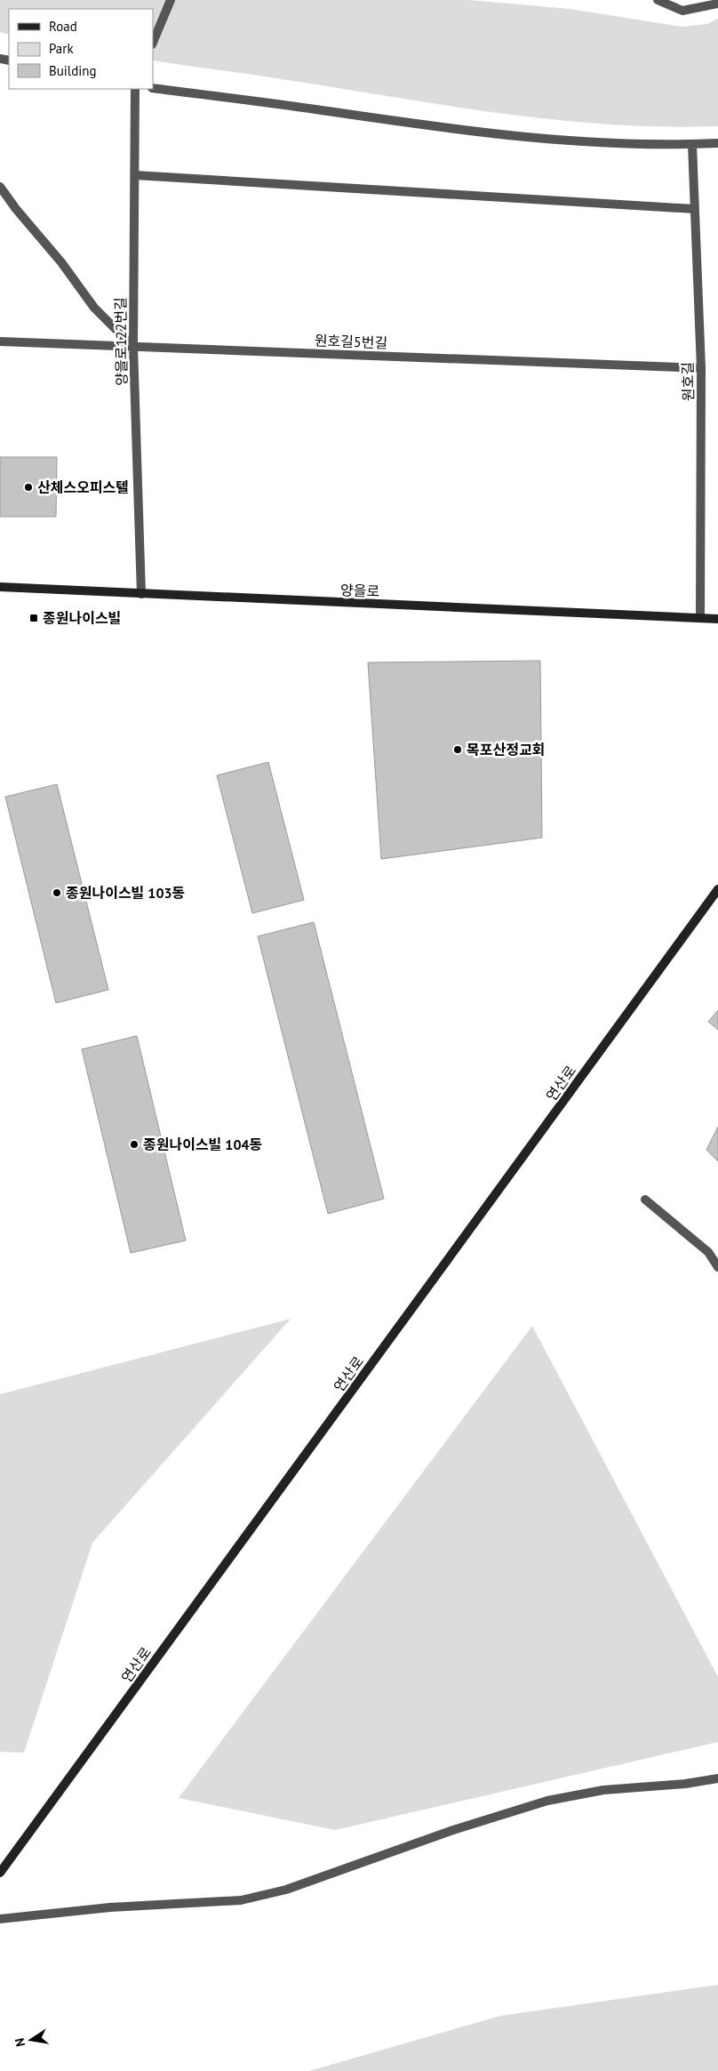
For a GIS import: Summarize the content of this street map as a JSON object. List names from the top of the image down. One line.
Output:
{"streets":{"street":["양을로122번길","원호길5번길","원호길","양을로","연산로"]},"crossings":[["양을로122번길","원호길5번길"],["양을로122번길","양을로"],["원호길5번길","원호길"],["원호길","양을로"]],"places":{"other":["산체스오피스텔","목포산정교회","종원나이스빌 103동","종원나이스빌 104동"],"transit":["종원나이스빌"]},"legend":["Road","Park","Building"],"north":"left"}
